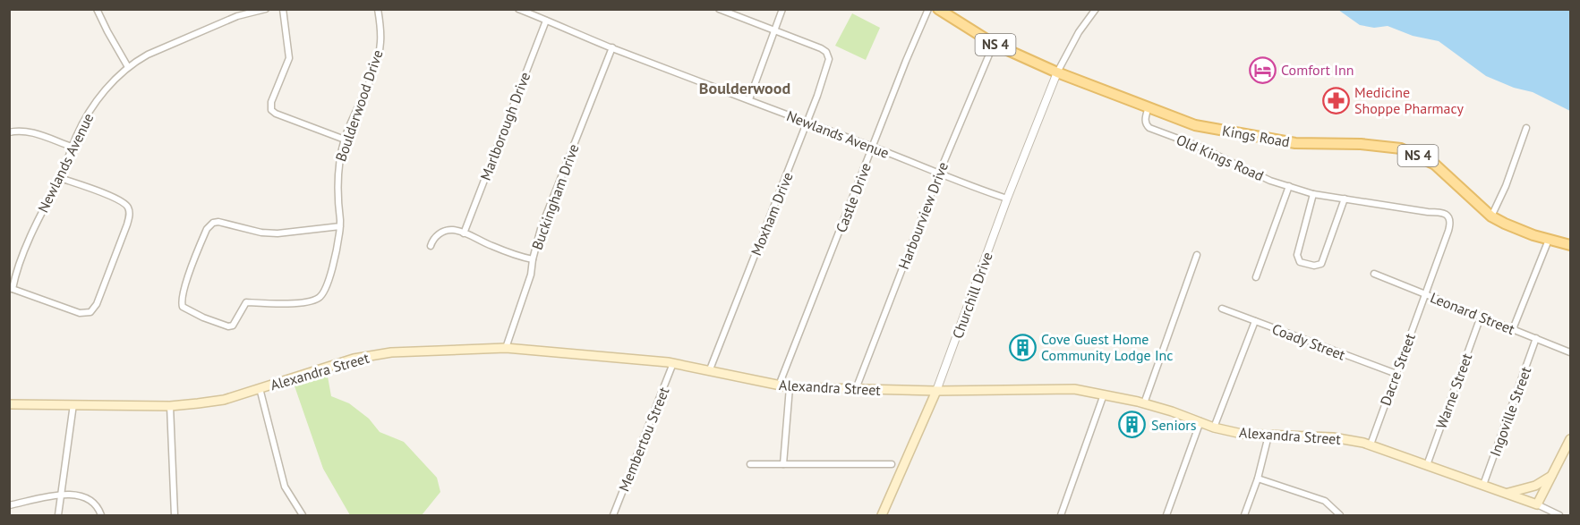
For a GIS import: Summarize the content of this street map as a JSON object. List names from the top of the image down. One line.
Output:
{"streets":{"main road":["NS 4","Kings Road","Churchill Drive","Alexandra Street"],"street":["Boulderwood Drive","Marlborough Drive","Newlands Avenue","Old Kings Road","Buckingham Drive","Castle Drive","Moxham Drive","Harbourview Drive","Leonard Street","Coady Street","Dacre Street","Warne Street","Ingoville Street","Membertou Street"]},"crossings":[["Marlborough Drive","Newlands Avenue"],["Newlands Avenue","Buckingham Drive"],["Newlands Avenue","Castle Drive"],["Newlands Avenue","Moxham Drive"],["Newlands Avenue","Harbourview Drive"],["Newlands Avenue","Churchill Drive"],["Kings Road","Old Kings Road"],["Kings Road","Harbourview Drive"],["Kings Road","Churchill Drive"],["Old Kings Road","Leonard Street"],["Old Kings Road","Dacre Street"],["Buckingham Drive","Alexandra Street"],["Castle Drive","Alexandra Street"],["Moxham Drive","Alexandra Street"],["Harbourview Drive","Alexandra Street"],["Churchill Drive","Alexandra Street"],["Leonard Street","Dacre Street"],["Leonard Street","Warne Street"],["Leonard Street","Ingoville Street"],["Coady Street","Dacre Street"],["Dacre Street","Alexandra Street"],["Alexandra Street","Warne Street"],["Alexandra Street","Ingoville Street"],["Alexandra Street","Membertou Street"]],"districts":["Boulderwood"],"places":{"hotel":["Comfort Inn"],"pharmacy":["Medicine Shoppe Pharmacy"],"building":["Cove Guest Home Community Lodge Inc","Seniors"]}}
